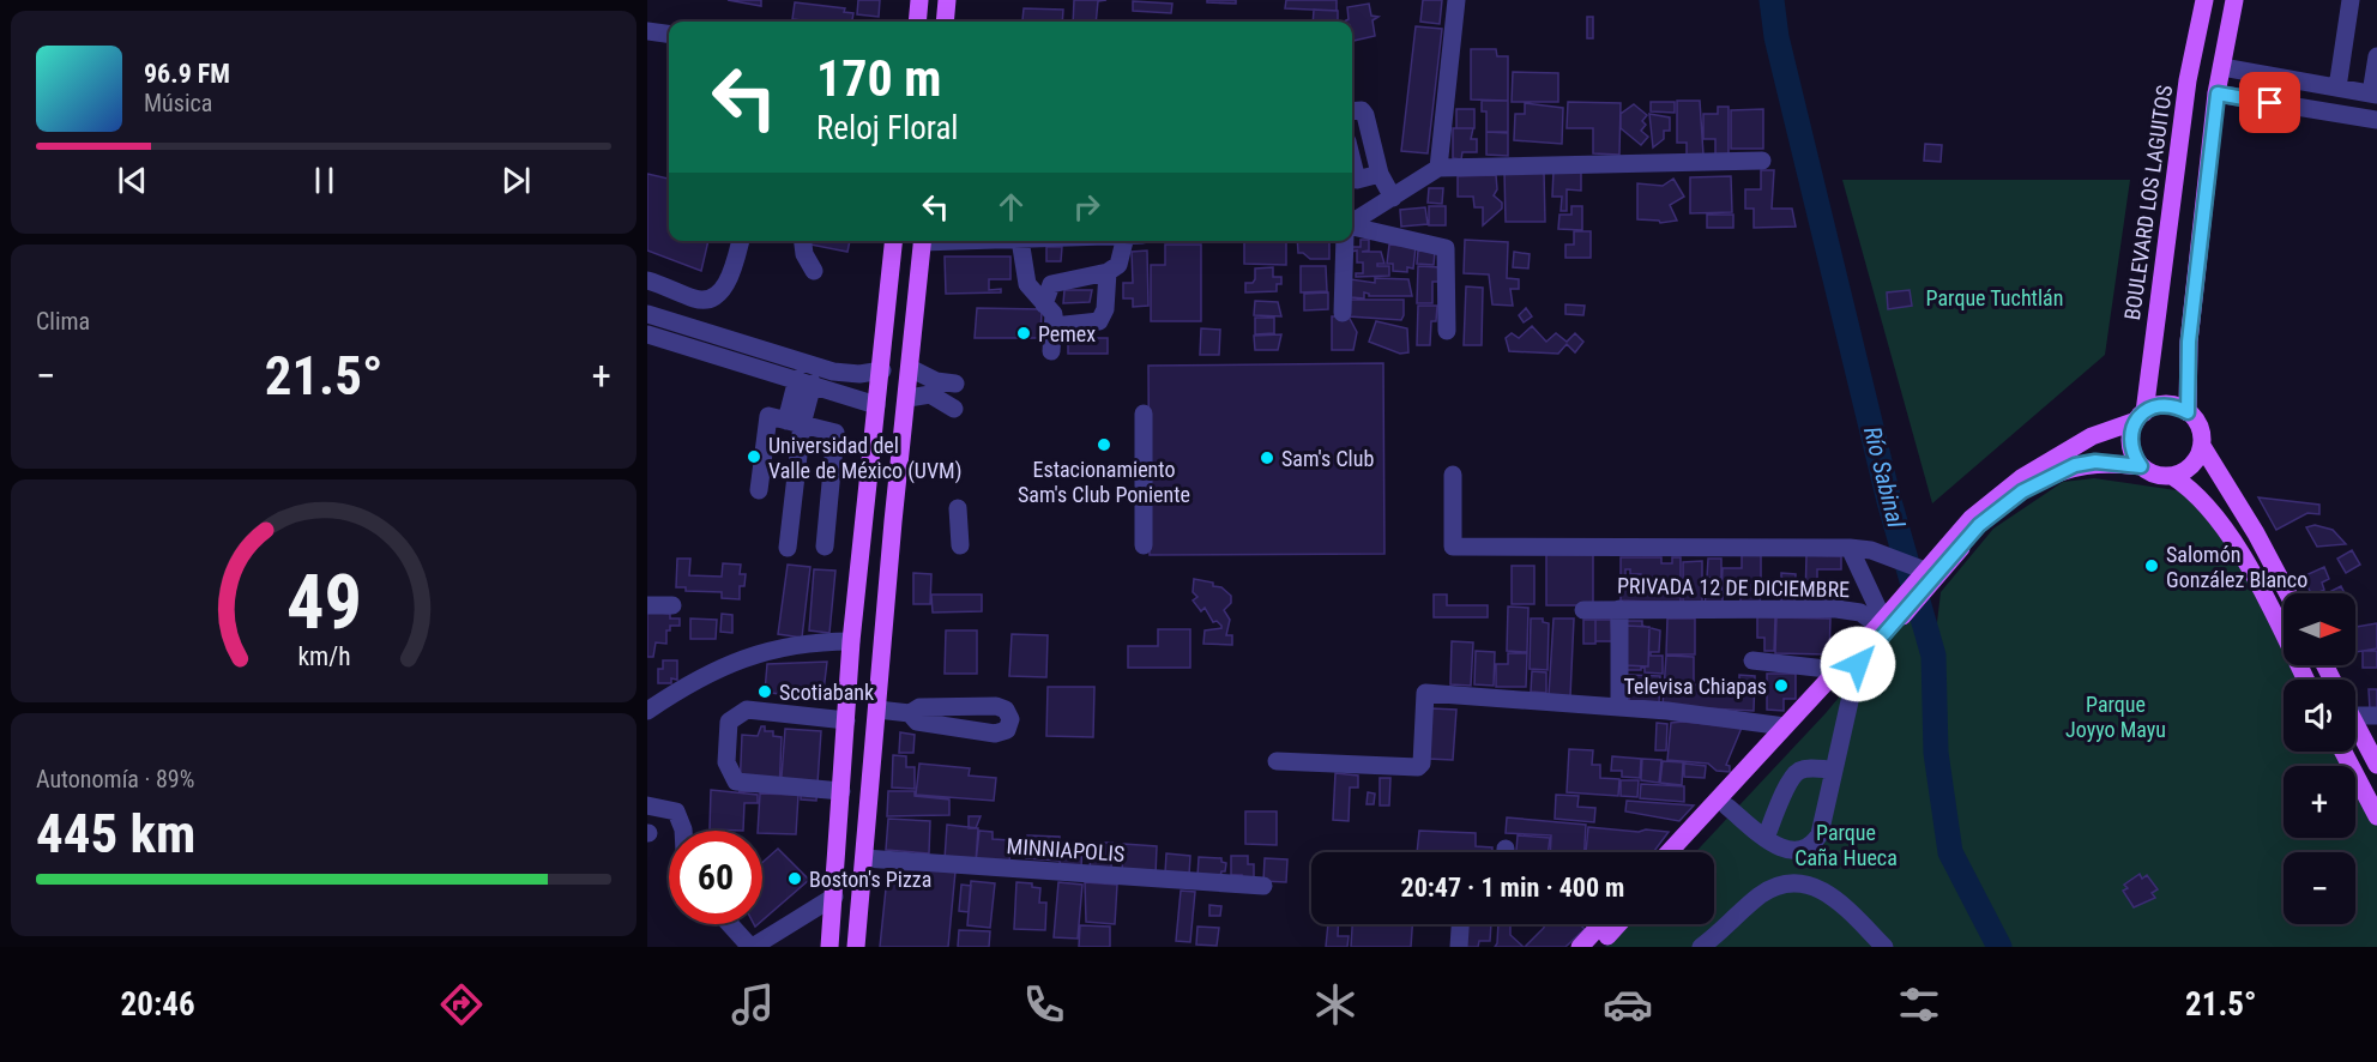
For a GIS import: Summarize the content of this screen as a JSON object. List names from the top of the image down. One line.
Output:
{"streets":{"main road":["BOULEVARD LOS LAGUITOS"],"street":["PRIVADA 12 DE DICIEMBRE","MINNIAPOLIS"]},"water":["Río Sabinal"],"parks":["Parque Tuchtlán","Parque Joyyo Mayu","Parque Caña Hueca"],"places":["Pemex","Estacionamiento Sam's Club Poniente","Universidad del Valle de México (UVM)","Sam's Club","Salomón González Blanco","Televisa Chiapas","Scotiabank","Boston's Pizza"],"north":"right","page":{"turn":["170 m","Reloj Floral"],"song":["96.9 FM","Música"],"tile":["Clima",["Autonomía · 89%","445 km"]],"heat":["−","21.5°","+"],"map_buttons":["+","−"],"limit":"60","trip":"20:47 · 1 min · 400 m","tabs":["20:46","21.5°"],"gauge":["49","km/h"]}}
